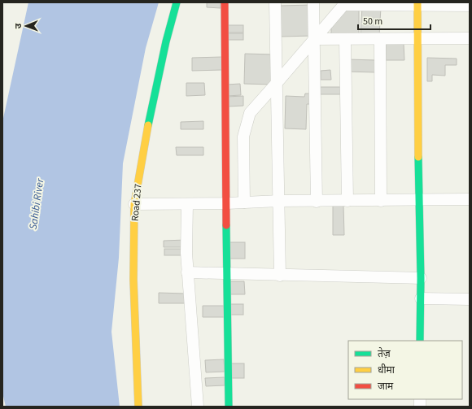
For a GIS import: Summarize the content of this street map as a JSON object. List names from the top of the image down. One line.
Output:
{"streets":{"street":["Road 237"]},"water":["Sahibi River"],"legend":["तेज़","धीमा","जाम"],"scale_bar":"50 m","north":"left"}
